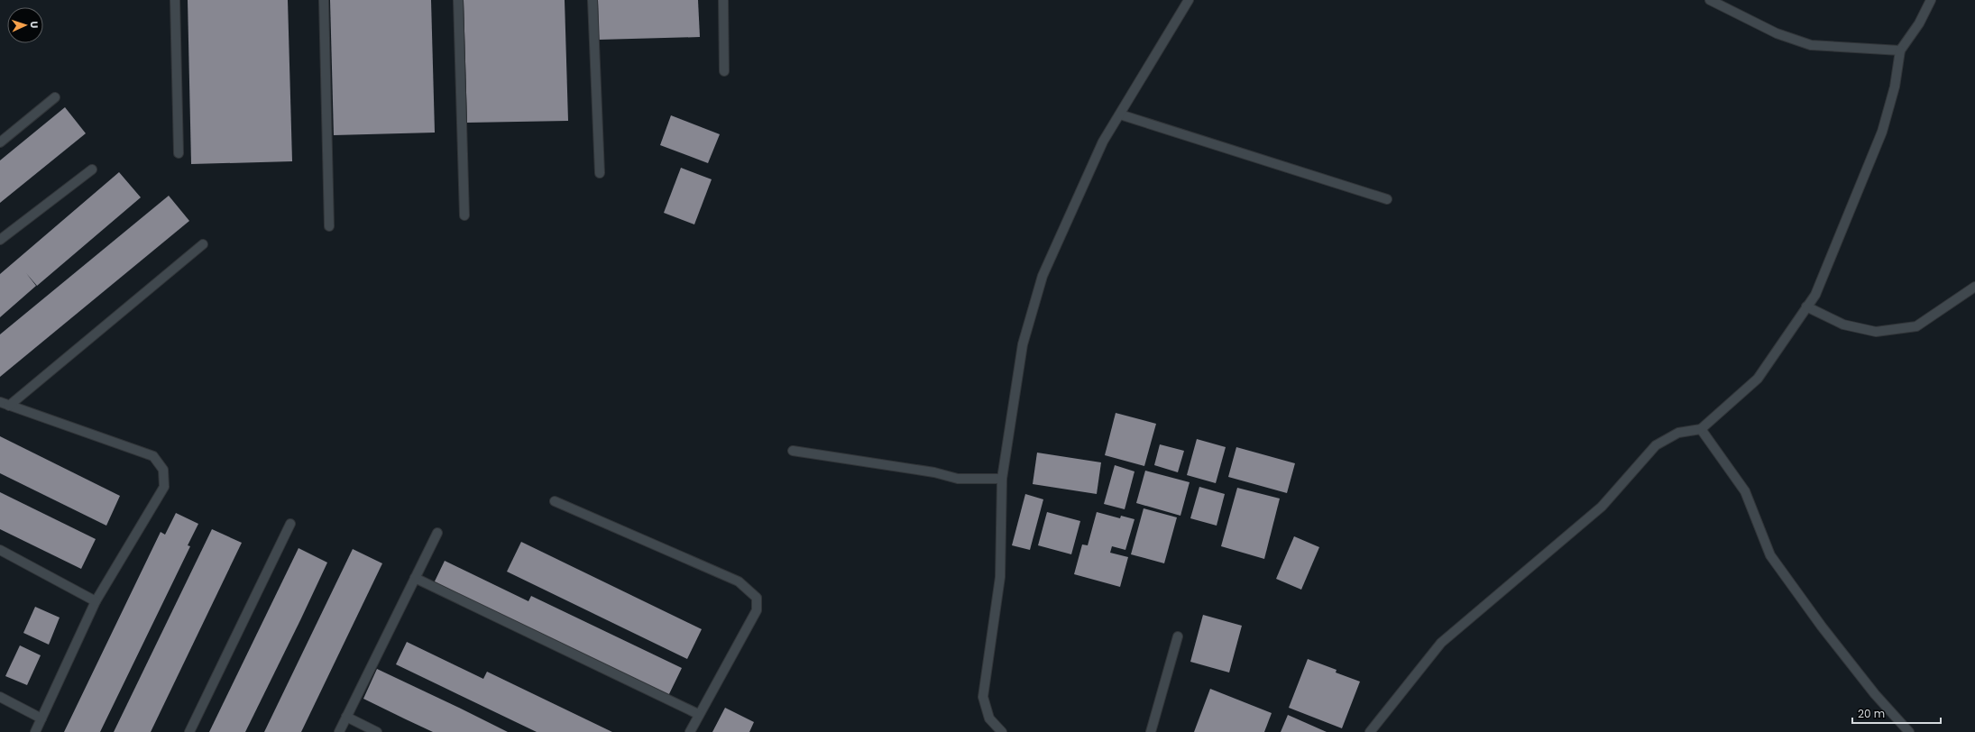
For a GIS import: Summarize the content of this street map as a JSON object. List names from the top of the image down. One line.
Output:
{"scale_bar":"20 m","north":"right"}
